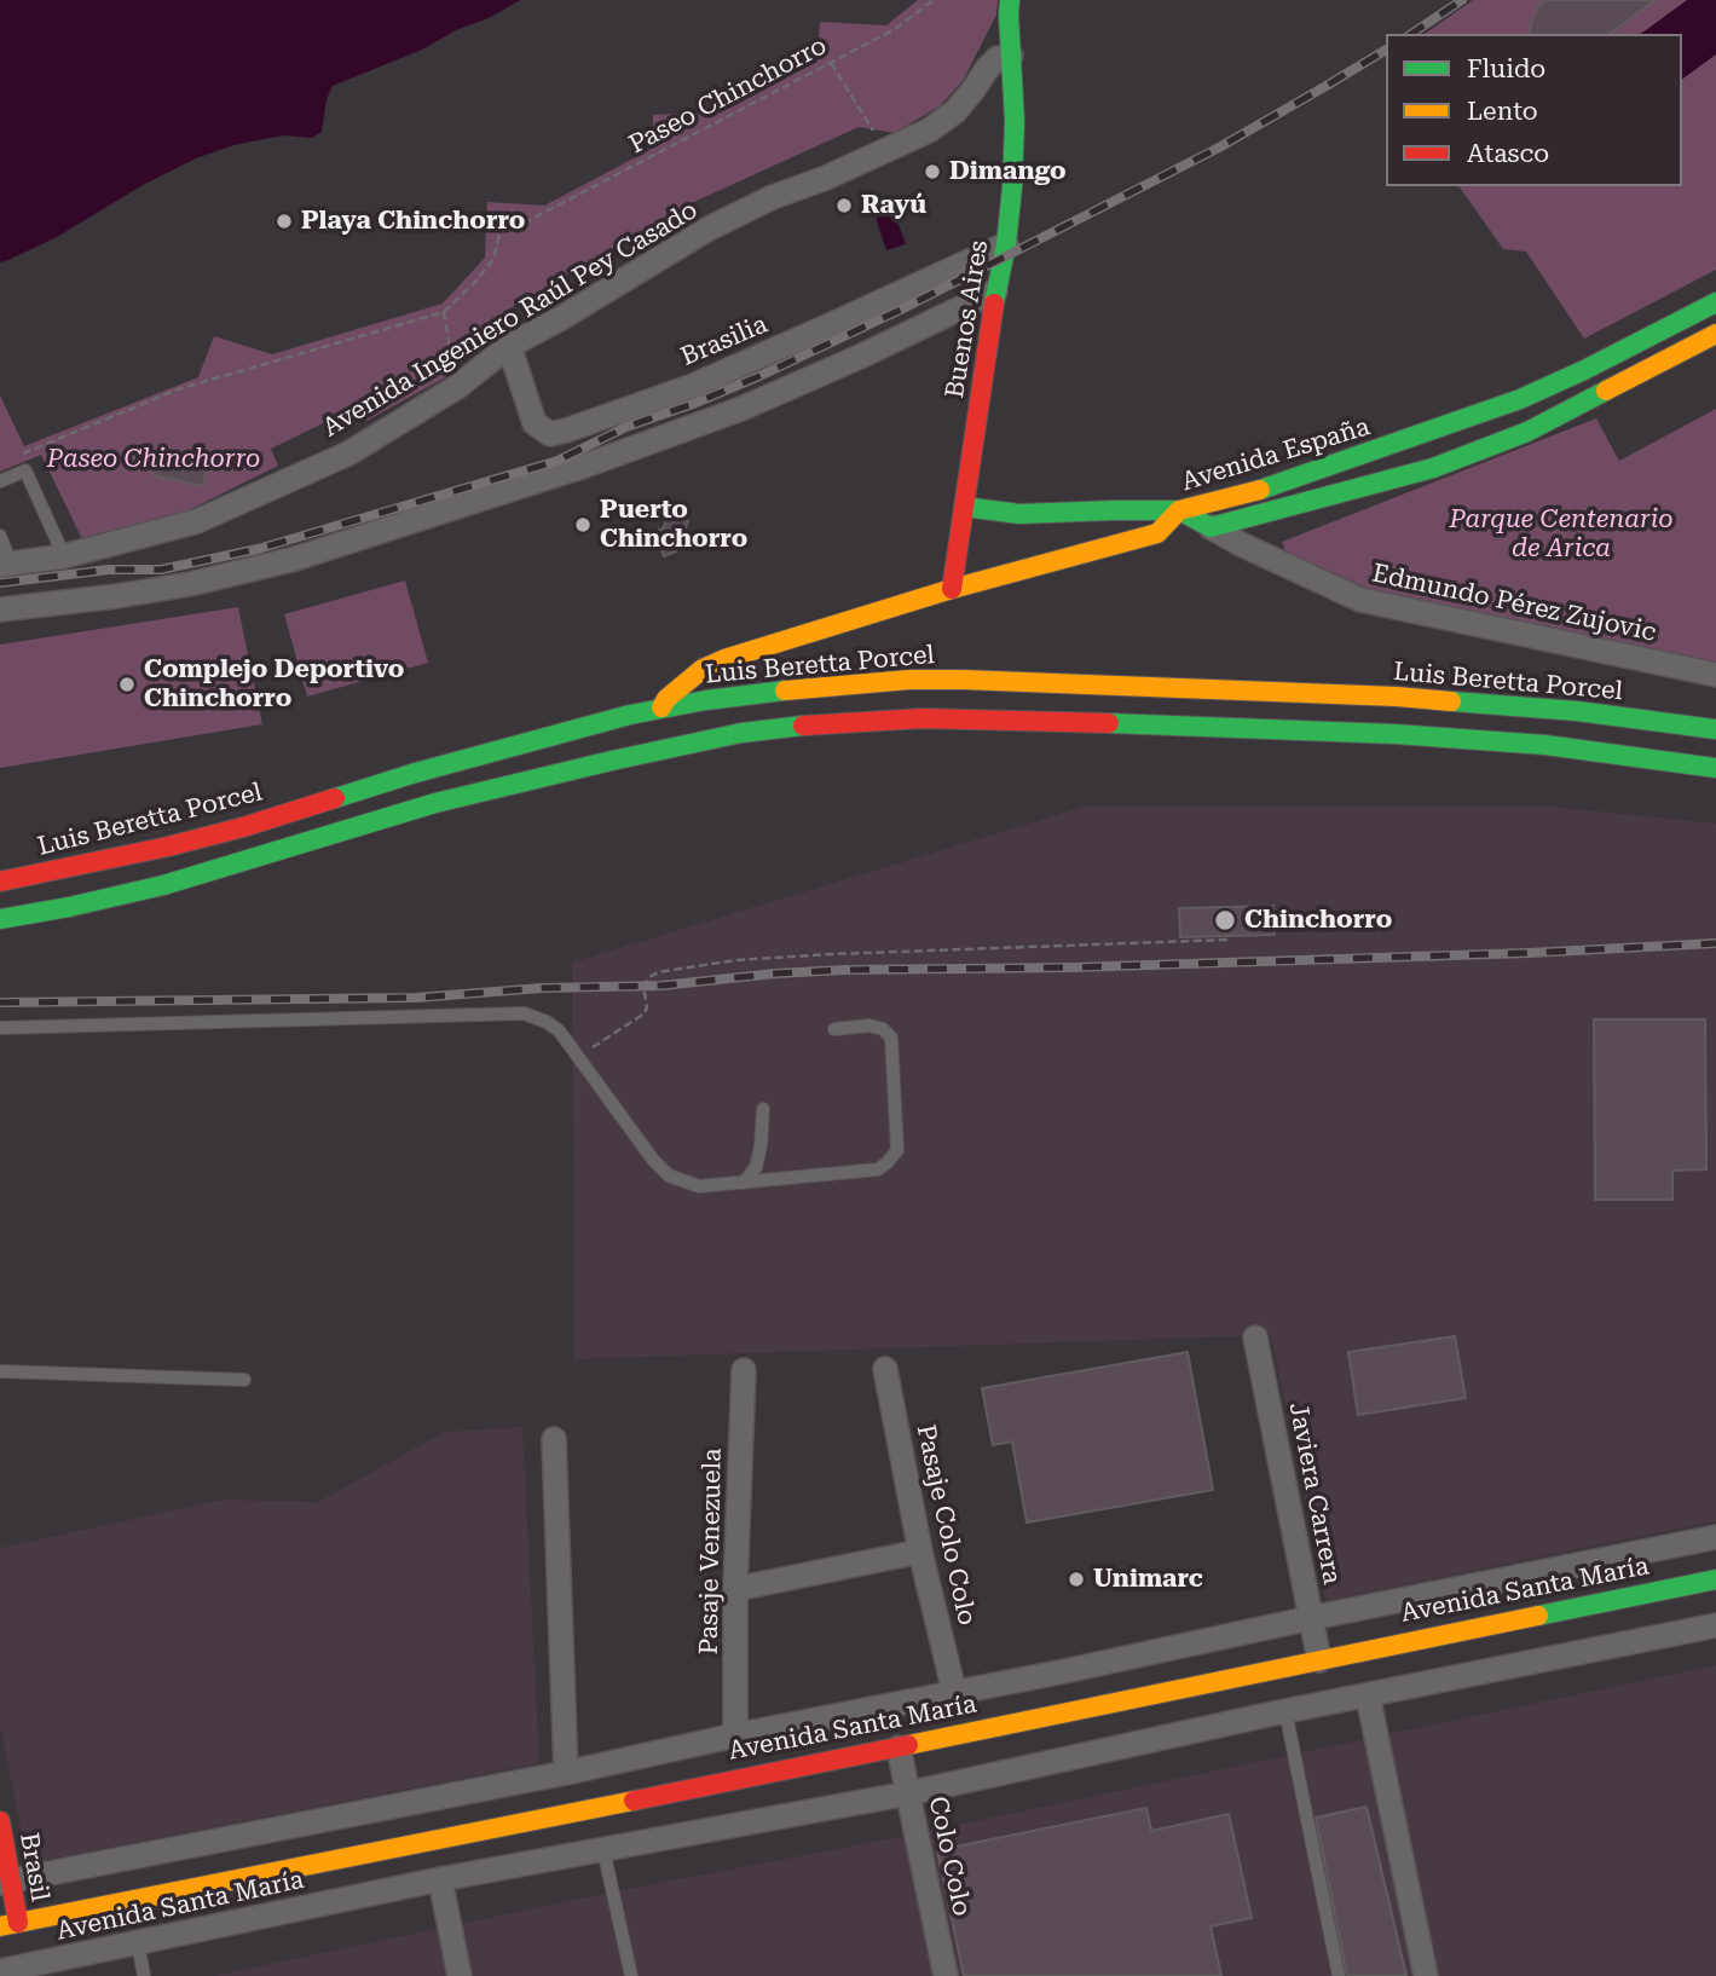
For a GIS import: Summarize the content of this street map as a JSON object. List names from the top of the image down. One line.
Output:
{"streets":{"main road":["Buenos Aires","Avenida España","Edmundo Pérez Zujovic","Luis Beretta Porcel","Avenida Santa María","Brasil"],"street":["Avenida Ingeniero Raúl Pey Casado","Brasilia","Javiera Carrera","Pasaje Colo Colo","Pasaje Venezuela","Colo Colo"],"path":["Paseo Chinchorro"]},"crossings":[["Avenida Ingeniero Raúl Pey Casado","Buenos Aires"],["Avenida Ingeniero Raúl Pey Casado","Brasilia"],["Buenos Aires","Brasilia"],["Buenos Aires","Avenida España"],["Buenos Aires","Edmundo Pérez Zujovic"],["Avenida España","Edmundo Pérez Zujovic"],["Avenida España","Luis Beretta Porcel"],["Javiera Carrera","Avenida Santa María"],["Pasaje Colo Colo","Avenida Santa María"],["Pasaje Venezuela","Avenida Santa María"],["Avenida Santa María","Colo Colo"],["Avenida Santa María","Brasil"]],"parks":["Paseo Chinchorro","Parque Centenario de Arica"],"places":["Dimango","Rayú","Playa Chinchorro","Puerto Chinchorro","Complejo Deportivo Chinchorro","Chinchorro","Unimarc"],"legend":["Fluido","Lento","Atasco"]}
